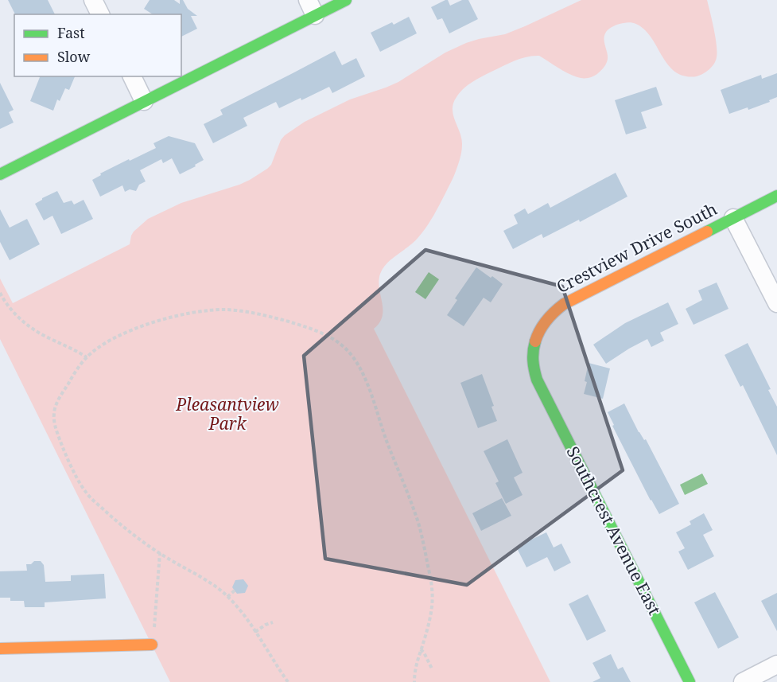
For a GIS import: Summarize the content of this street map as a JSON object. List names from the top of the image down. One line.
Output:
{"streets":{"street":["Crestview Drive South","Southcrest Avenue East"]},"crossings":[["Crestview Drive South","Southcrest Avenue East"]],"parks":["Pleasantview Park"],"legend":["Fast","Slow"]}
